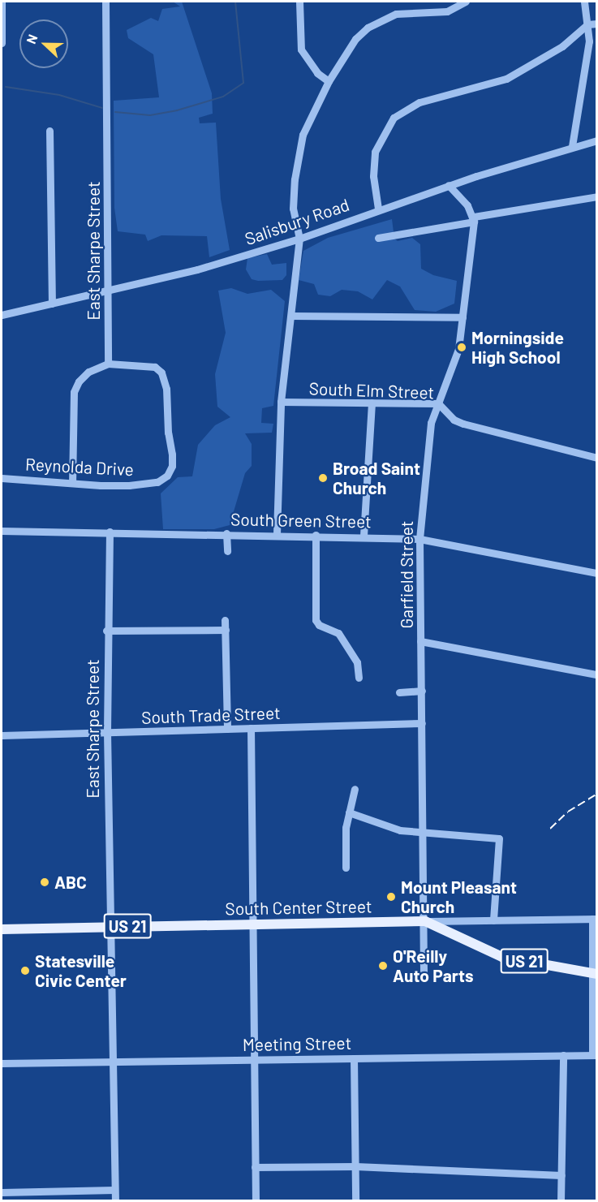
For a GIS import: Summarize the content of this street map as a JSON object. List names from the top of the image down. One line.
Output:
{"streets":{"main road":["South Center Street","US 21"],"street":["Salisbury Road","East Sharpe Street","South Elm Street","Reynolda Drive","South Green Street","Garfield Street","South Trade Street","Meeting Street"]},"crossings":[["Salisbury Road","East Sharpe Street"],["East Sharpe Street","Reynolda Drive"],["East Sharpe Street","South Green Street"],["East Sharpe Street","South Trade Street"],["East Sharpe Street","South Center Street"],["East Sharpe Street","Meeting Street"],["South Elm Street","Garfield Street"],["South Green Street","Garfield Street"],["Garfield Street","South Trade Street"],["Garfield Street","South Center Street"],["Garfield Street","US 21"],["South Center Street","US 21"]],"places":["Morningside High School","Broad Saint Church","ABC","Mount Pleasant Church","O'Reilly Auto Parts","Statesville Civic Center"],"north":"left"}
